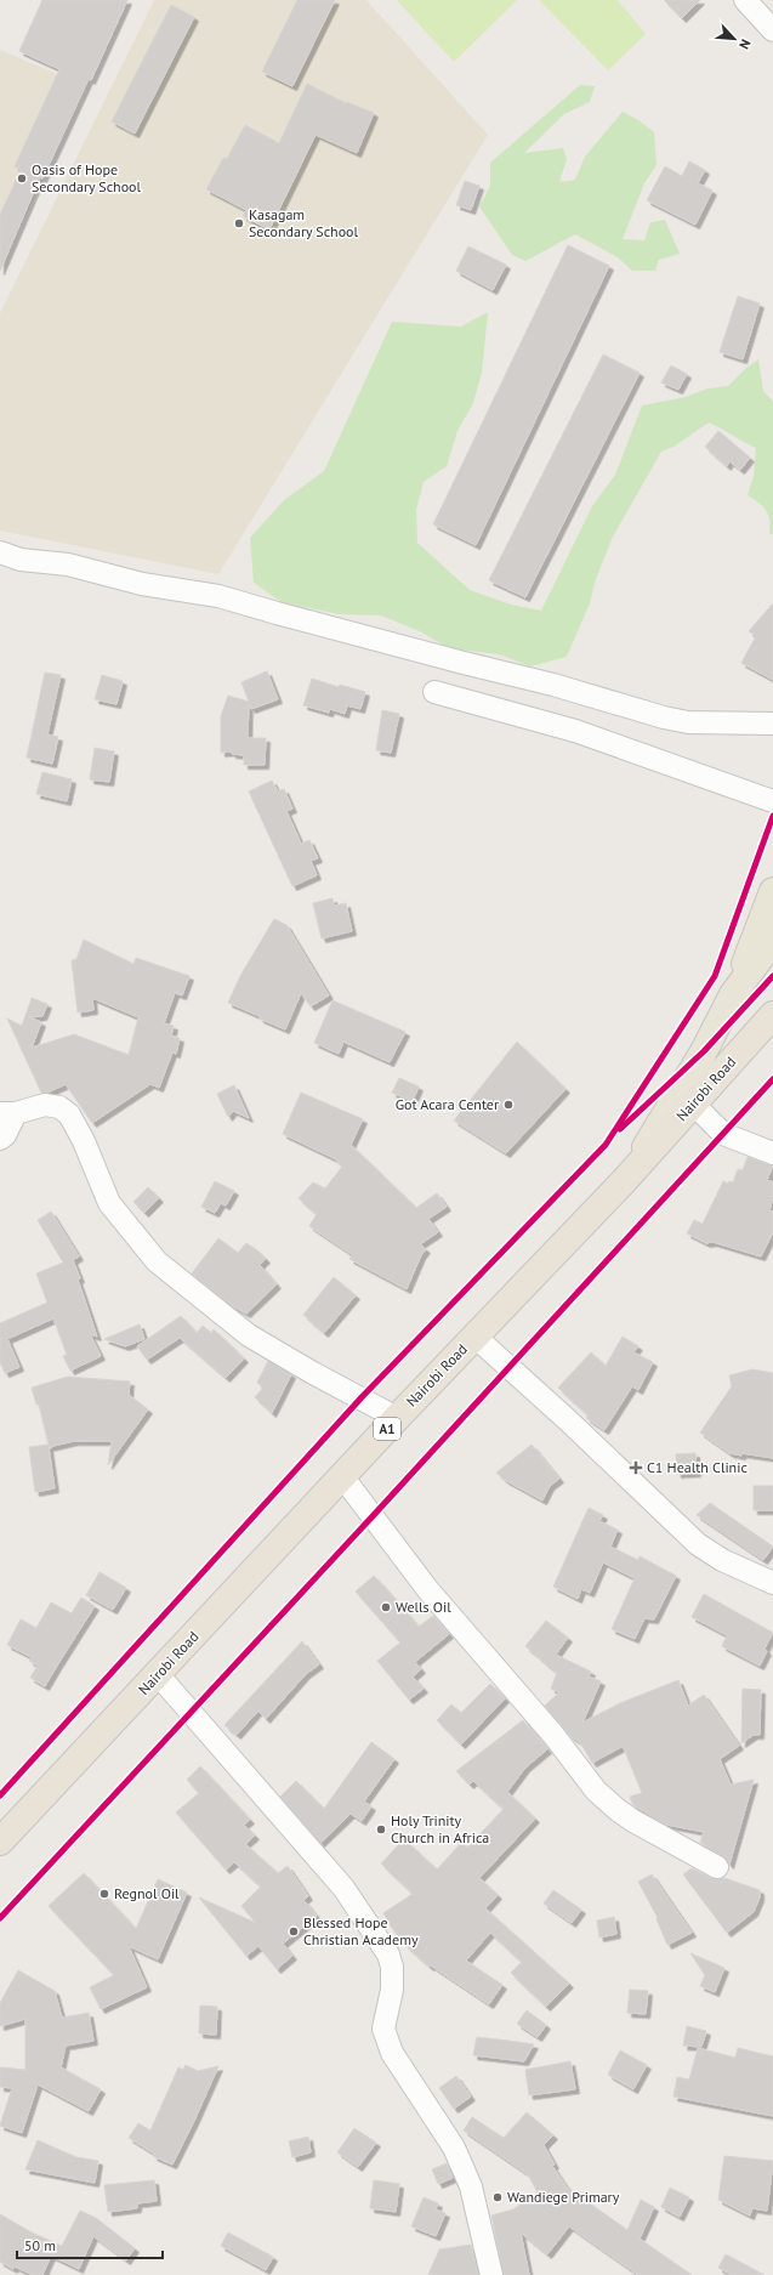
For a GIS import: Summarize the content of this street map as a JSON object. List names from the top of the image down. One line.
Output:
{"streets":{"highway":["Nairobi Road","A1"]},"places":{"other":["Oasis of Hope Secondary School","Kasagam Secondary School","Got Acara Center","Wells Oil","Holy Trinity Church in Africa","Regnol Oil","Blessed Hope Christian Academy","Wandiege Primary"],"health":["C1 Health Clinic"]},"scale_bar":"50 m","north":"bottom right"}
